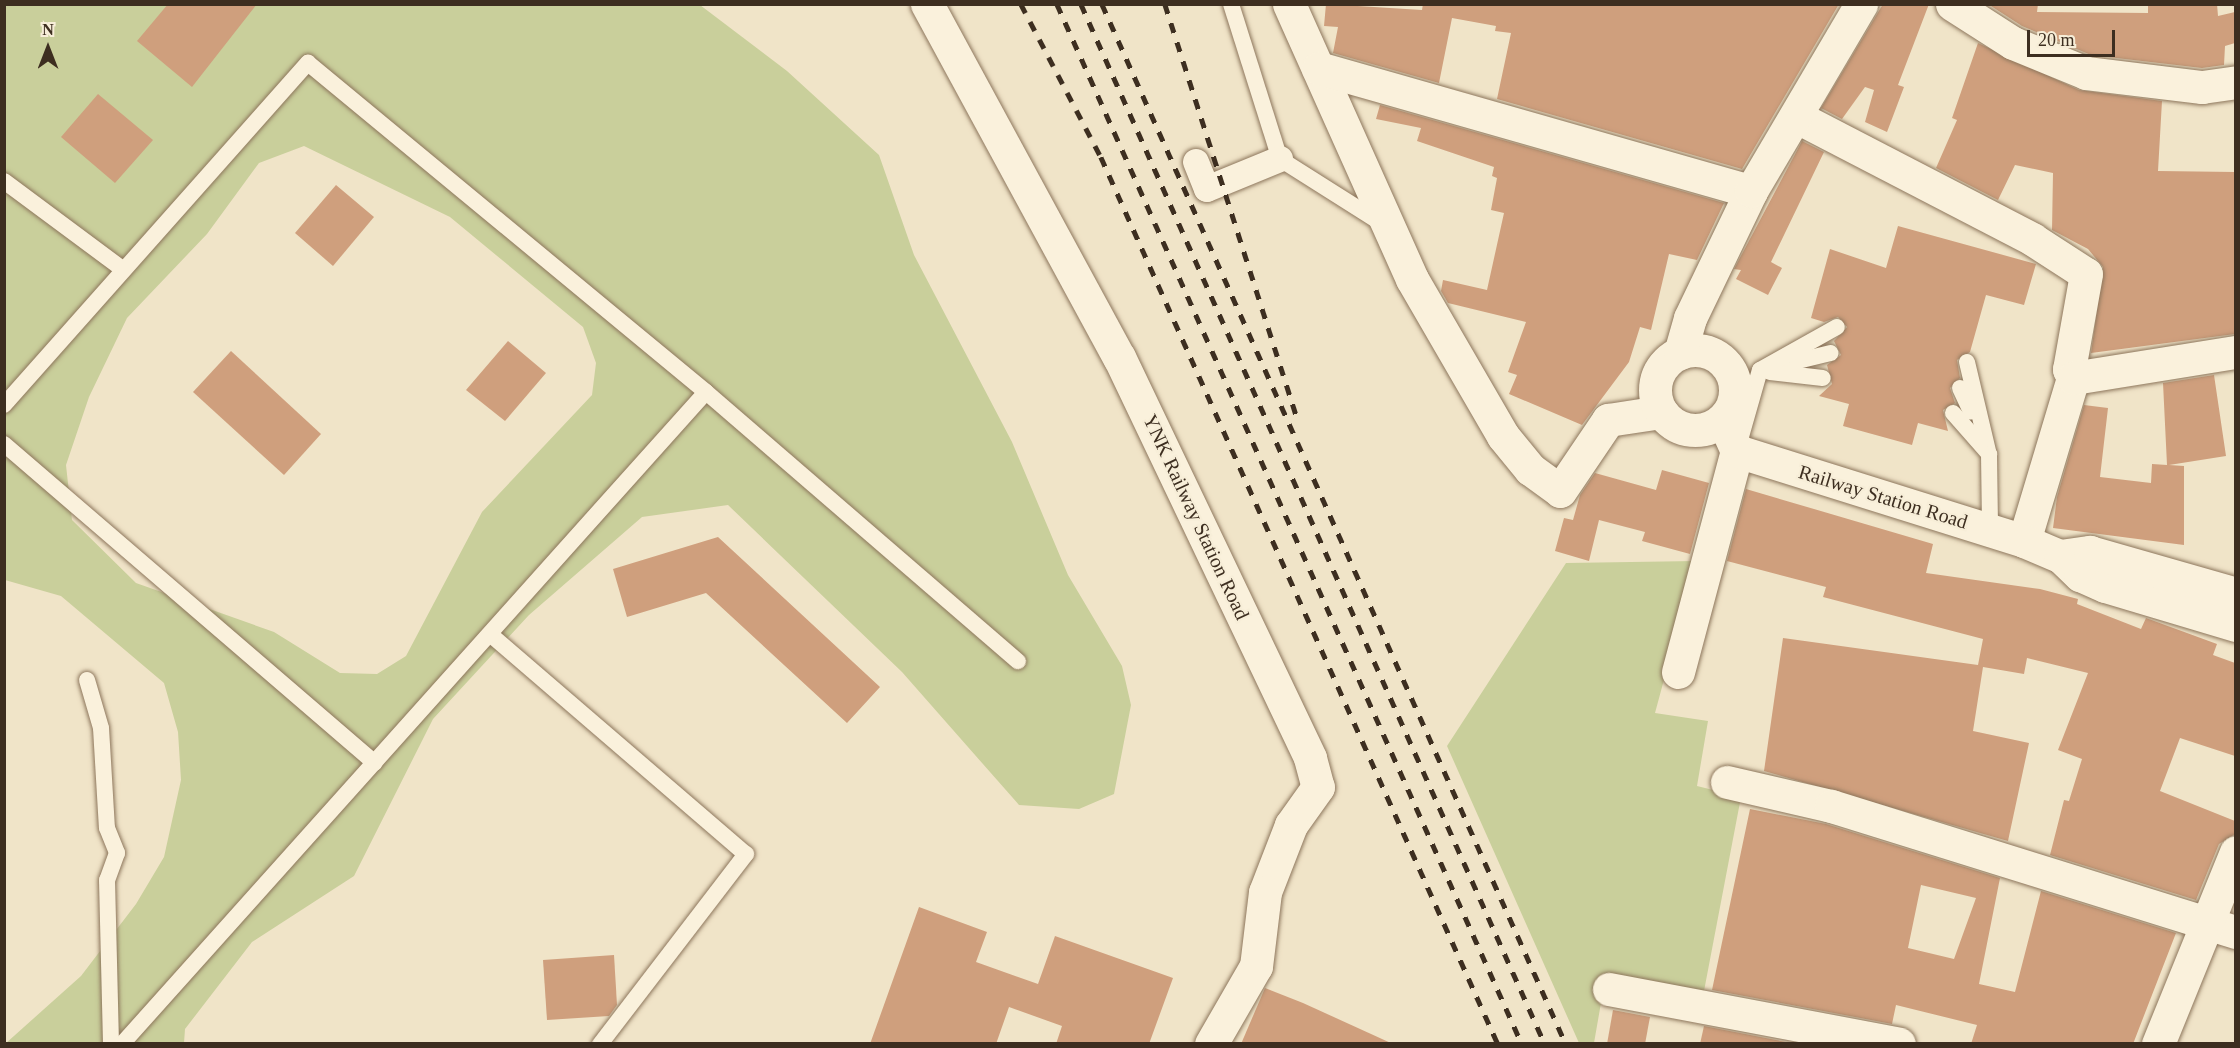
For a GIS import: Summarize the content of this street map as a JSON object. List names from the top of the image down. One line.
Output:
{"streets":{"street":["Railway Station Road","YNK Railway Station Road"]},"scale_bar":"20 m","north":"top"}
